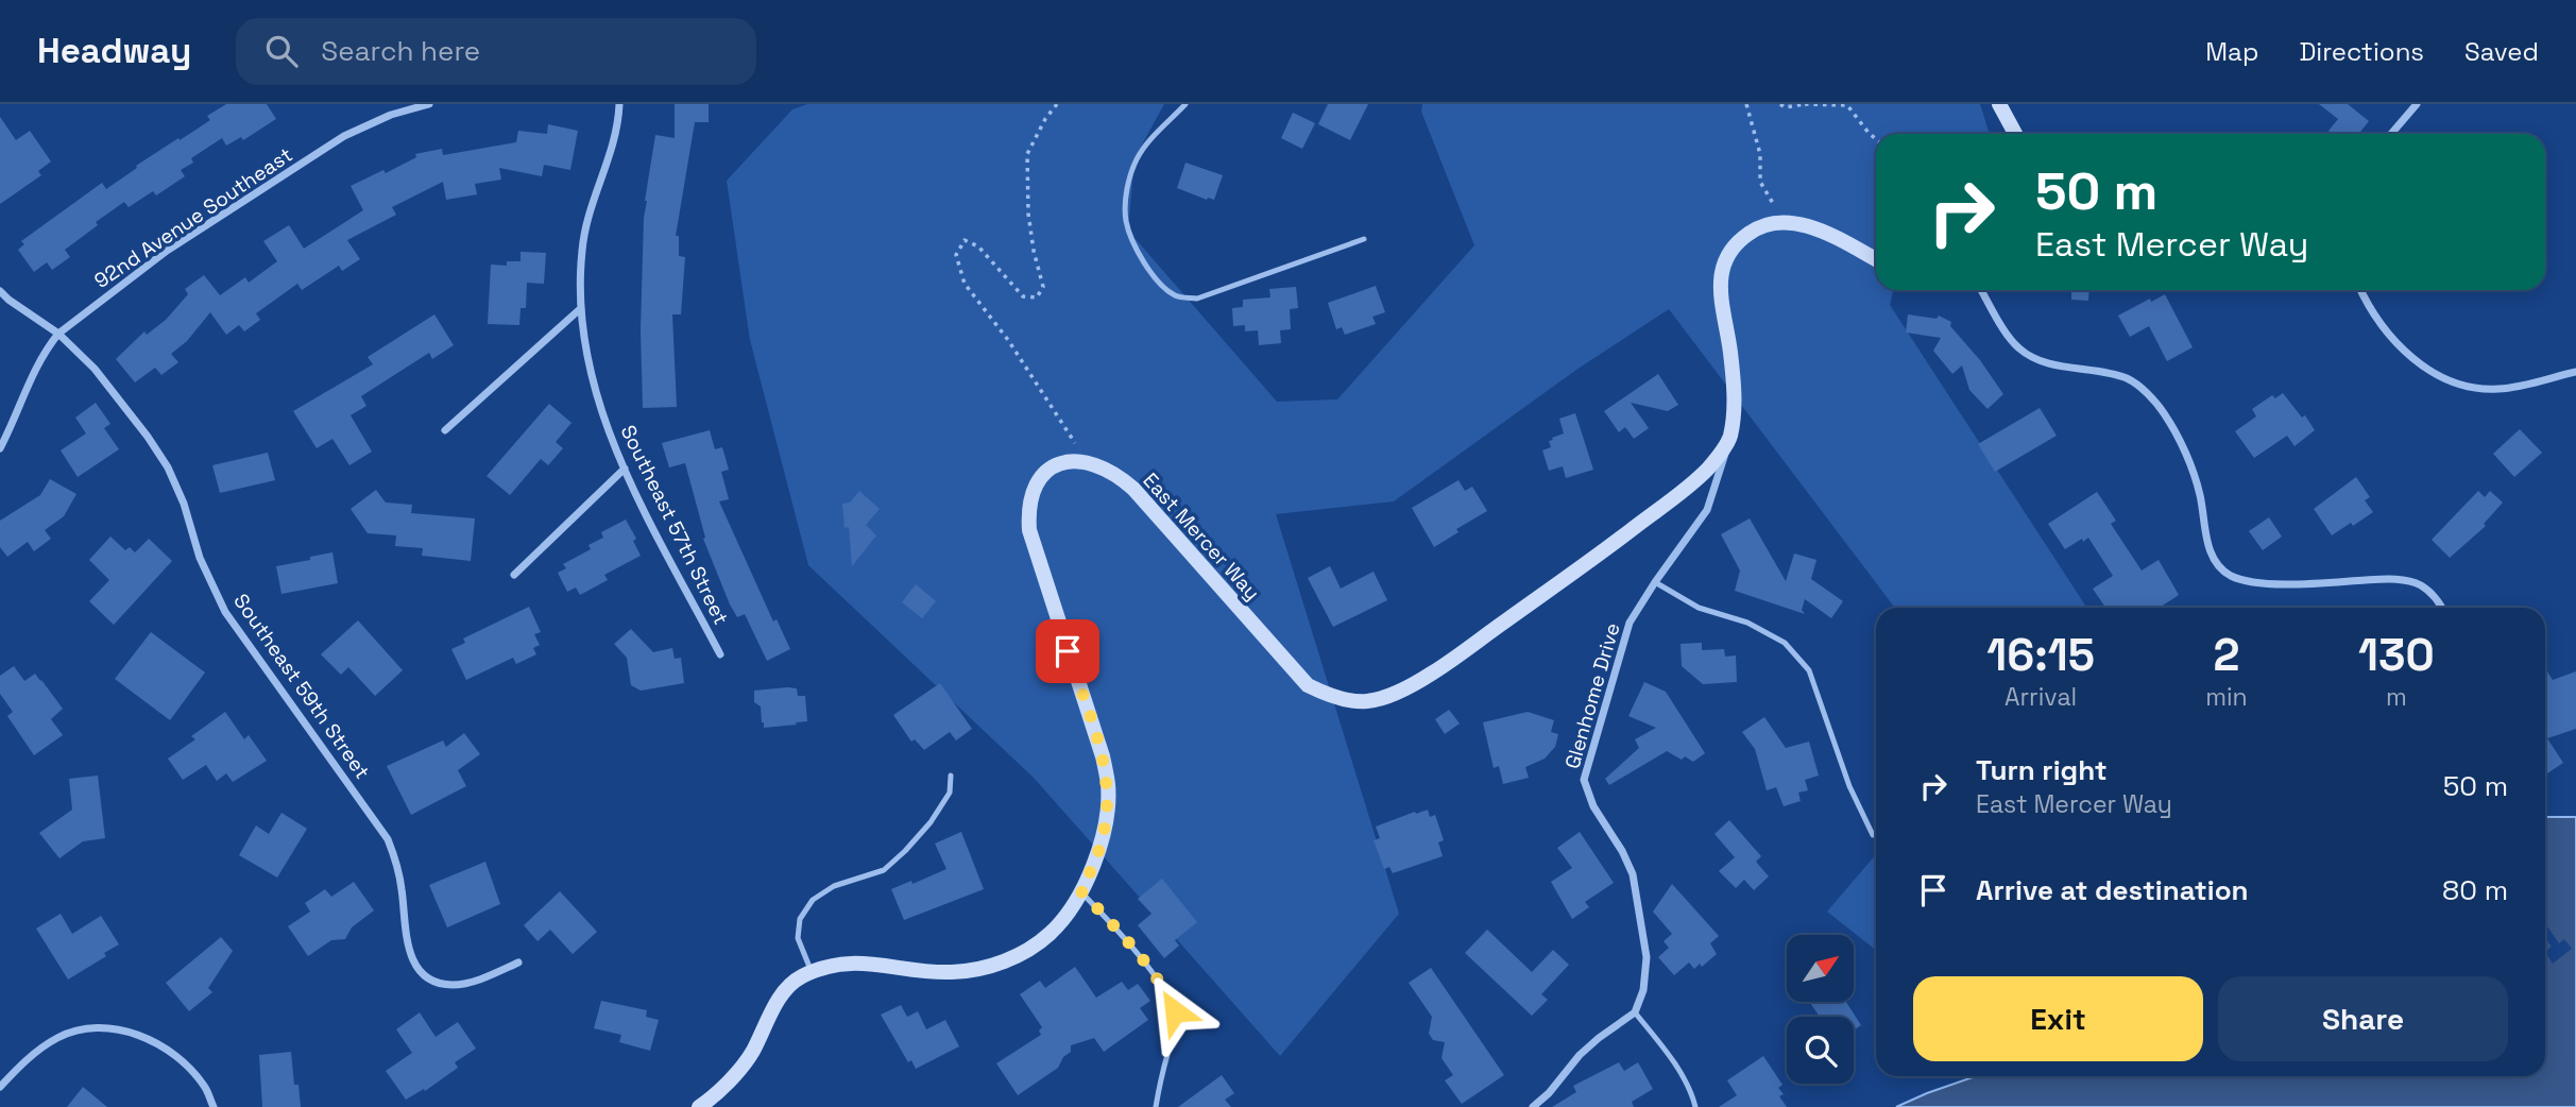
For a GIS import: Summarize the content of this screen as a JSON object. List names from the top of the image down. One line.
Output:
{"streets":{"street":["92nd Avenue Southeast","Southeast 57th Street","East Mercer Way","Southeast 59th Street","Glenhome Drive"]},"crossings":[["92nd Avenue Southeast","Southeast 59th Street"],["East Mercer Way","Glenhome Drive"]],"north":"top right","page":{"header":"Headway","search":"Search here","nav":["Map","Directions","Saved"],"turn":["50 m","East Mercer Way"],"eta":["16:15","Arrival","2","min","130","m"],"list":[{"name":"Turn right","note":"East Mercer Way","value":"50 m"},{"name":"Arrive at destination","value":"80 m"}],"buttons":["Exit","Share"]}}
